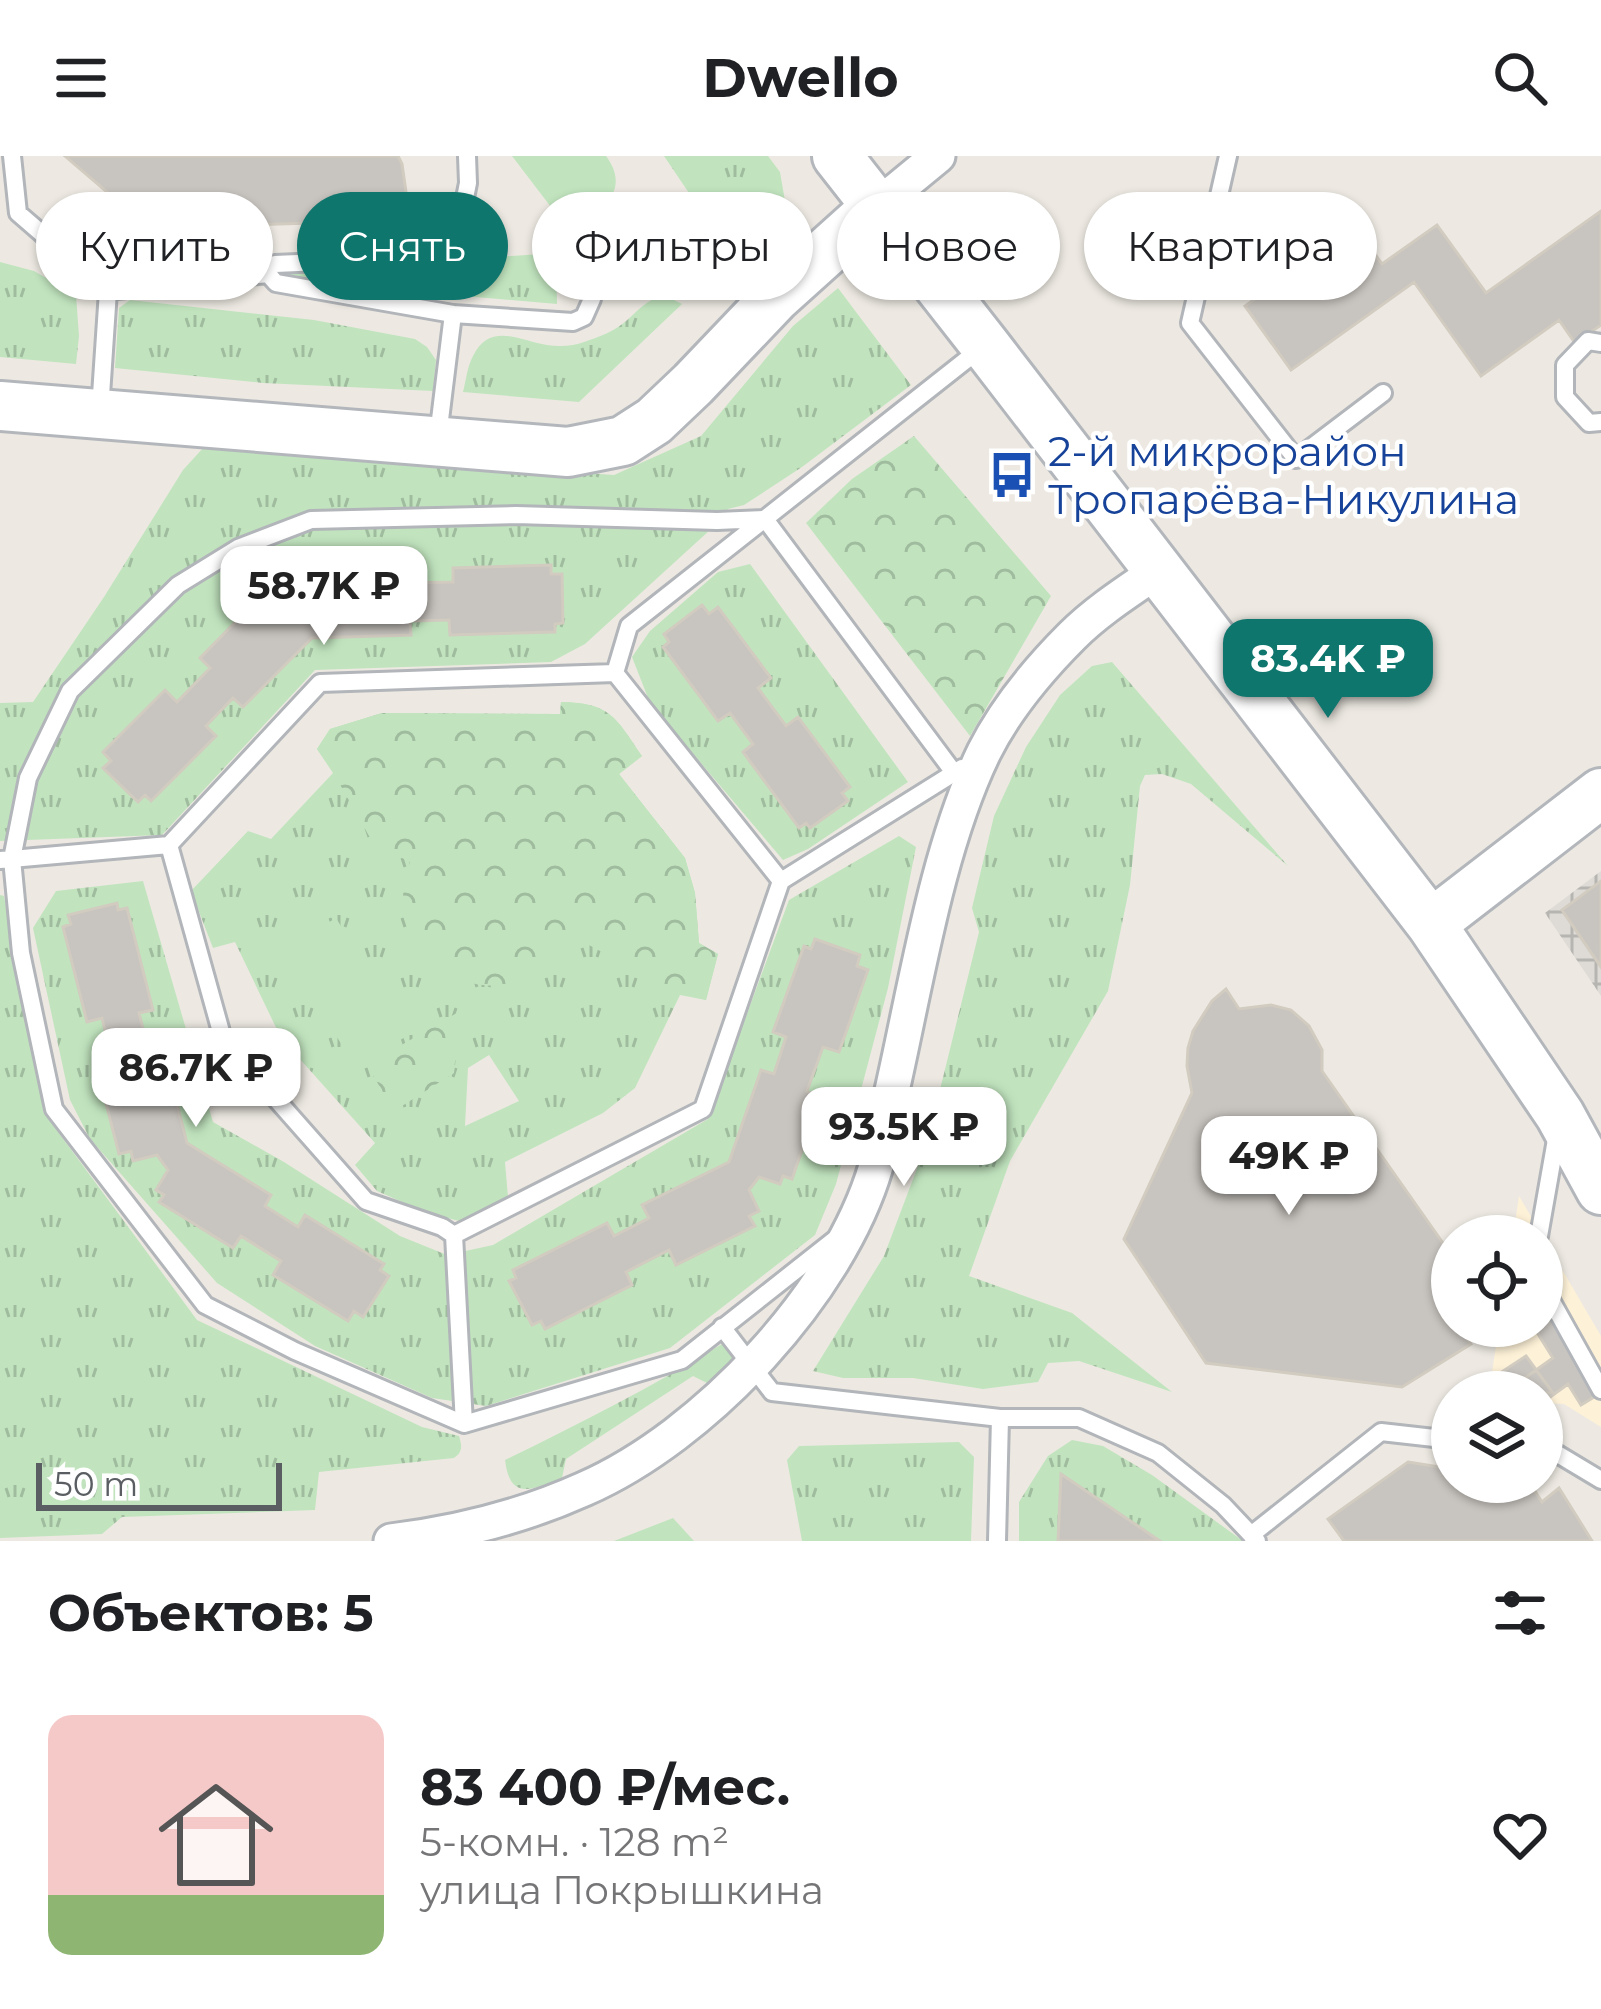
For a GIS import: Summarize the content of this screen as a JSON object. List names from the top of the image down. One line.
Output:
{"places":{"bus stop":["2-й микрорайон Тропарёва-Никулина"]},"scale_bar":"50 m","page":{"header":"Dwello","chip":["Купить","Снять","Фильтры","Новое","Квартира"],"price":["58.7K ₽","83.4K ₽","86.7K ₽","93.5K ₽","49K ₽"],"scale":"50 m","heading":"Объектов: 5","list":[{"name":"83 400 ₽/мес.","note":"5-комн. · 128 m² · улица Покрышкина"}]}}
